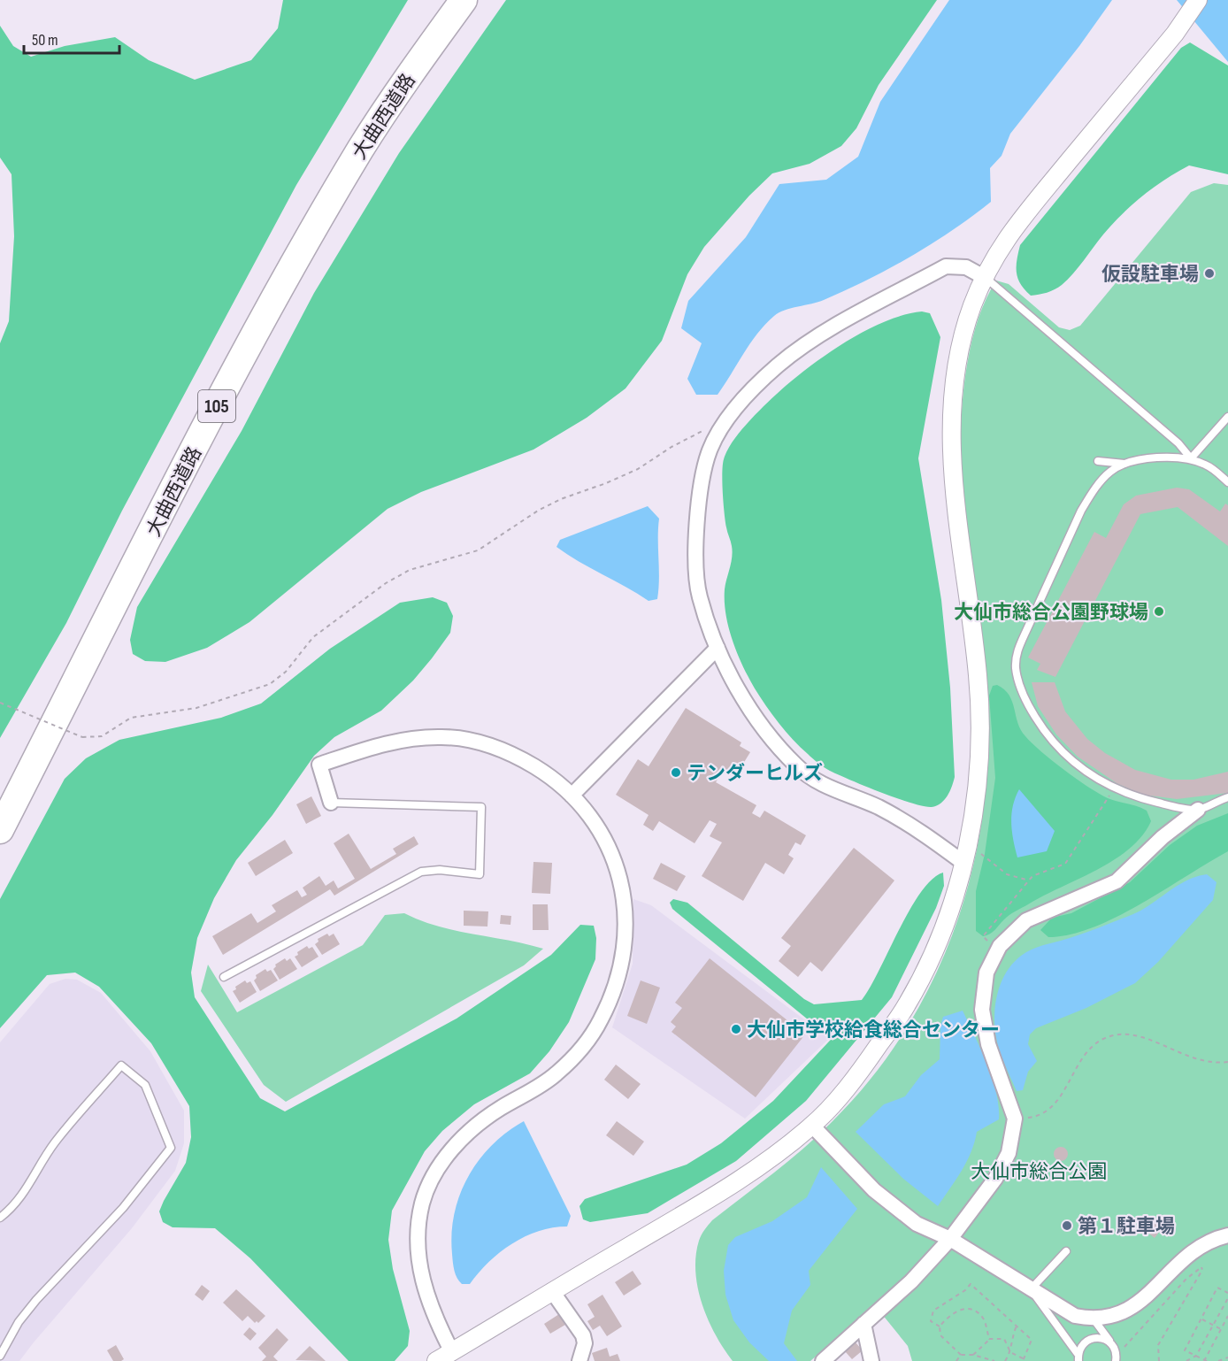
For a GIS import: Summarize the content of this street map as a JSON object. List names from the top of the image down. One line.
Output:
{"streets":{"highway":["大曲西道路","105"]},"parks":["大仙市総合公園"],"places":["仮設駐車場","大仙市総合公園野球場","テンダーヒルズ","大仙市学校給食総合センター","第１駐車場"],"scale_bar":"50 m"}
